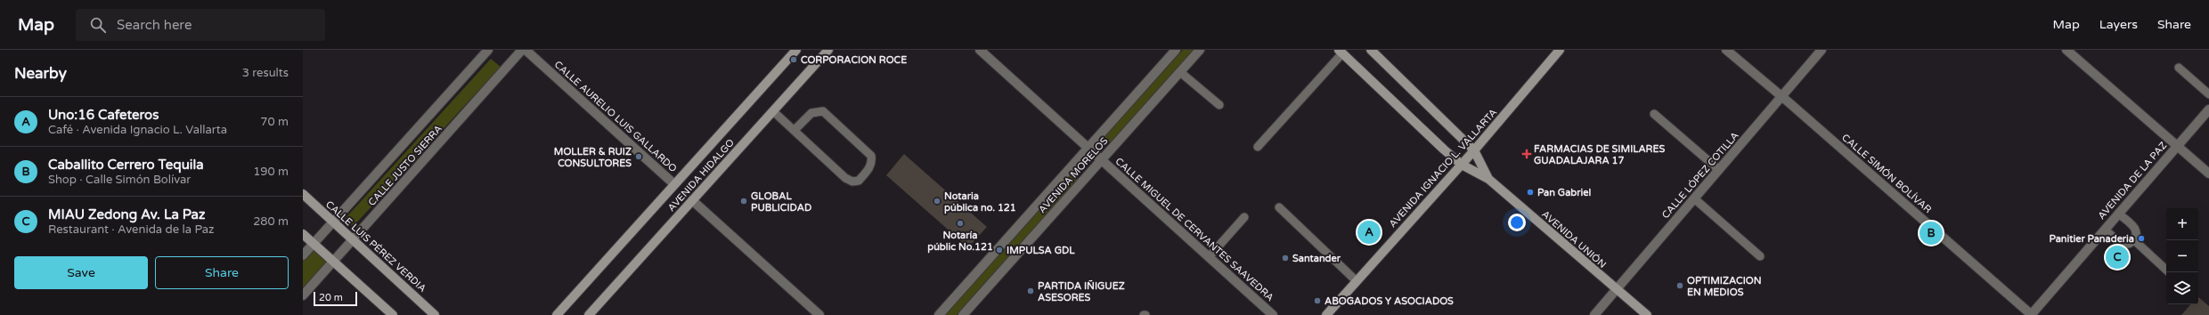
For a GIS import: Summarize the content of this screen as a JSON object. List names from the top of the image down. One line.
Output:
{"streets":{"main road":["AVENIDA IGNACIO L. VALLARTA","AVENIDA HIDALGO","AVENIDA UNIÓN","CALLE LUIS PÉREZ VERDIA"],"street":["CALLE AURELIO LUIS GALLARDO","CALLE JUSTO SIERRA","CALLE SIMÓN BOLÍVAR","AVENIDA MORELOS","CALLE LÓPEZ COTILLA","AVENIDA DE LA PAZ","CALLE MIGUEL DE CERVANTES SAAVEDRA"]},"crossings":[["CALLE AURELIO LUIS GALLARDO","AVENIDA HIDALGO"],["CALLE JUSTO SIERRA","CALLE LUIS PÉREZ VERDIA"],["AVENIDA IGNACIO L. VALLARTA","AVENIDA UNIÓN"],["CALLE SIMÓN BOLÍVAR","CALLE LÓPEZ COTILLA"],["CALLE SIMÓN BOLÍVAR","AVENIDA DE LA PAZ"],["AVENIDA MORELOS","CALLE MIGUEL DE CERVANTES SAAVEDRA"],["CALLE LÓPEZ COTILLA","AVENIDA UNIÓN"]],"places":{"other":["CORPORACION ROCE","MOLLER & RUIZ CONSULTORES","Pan Gabriel","GLOBAL PUBLICIDAD","Notaria pública no. 121","Notaría públic No.121","Panitier Panaderia","IMPULSA GDL","Santander","OPTIMIZACION EN MEDIOS","PARTIDA IÑIGUEZ ASESORES","ABOGADOS Y ASOCIADOS"],"health":["FARMACIAS DE SIMILARES GUADALAJARA 17"]},"scale_bar":"20 m","page":{"header":"Map","search":"Search here","nav":["Map","Layers","Share"],"heading":["Nearby","3 results"],"list":[{"mark":"A","name":"Uno:16 Cafeteros","note":"Café · Avenida Ignacio L. Vallarta","value":"70 m"},{"mark":"B","name":"Caballito Cerrero Tequila","note":"Shop · Calle Simón Bolívar","value":"190 m"},{"mark":"C","name":"MIAU Zedong Av. La Paz","note":"Restaurant · Avenida de la Paz","value":"280 m"}],"map_buttons":["+","−"],"pins":["A","B","C"],"buttons":["Save","Share"],"scale":"20 m"}}
